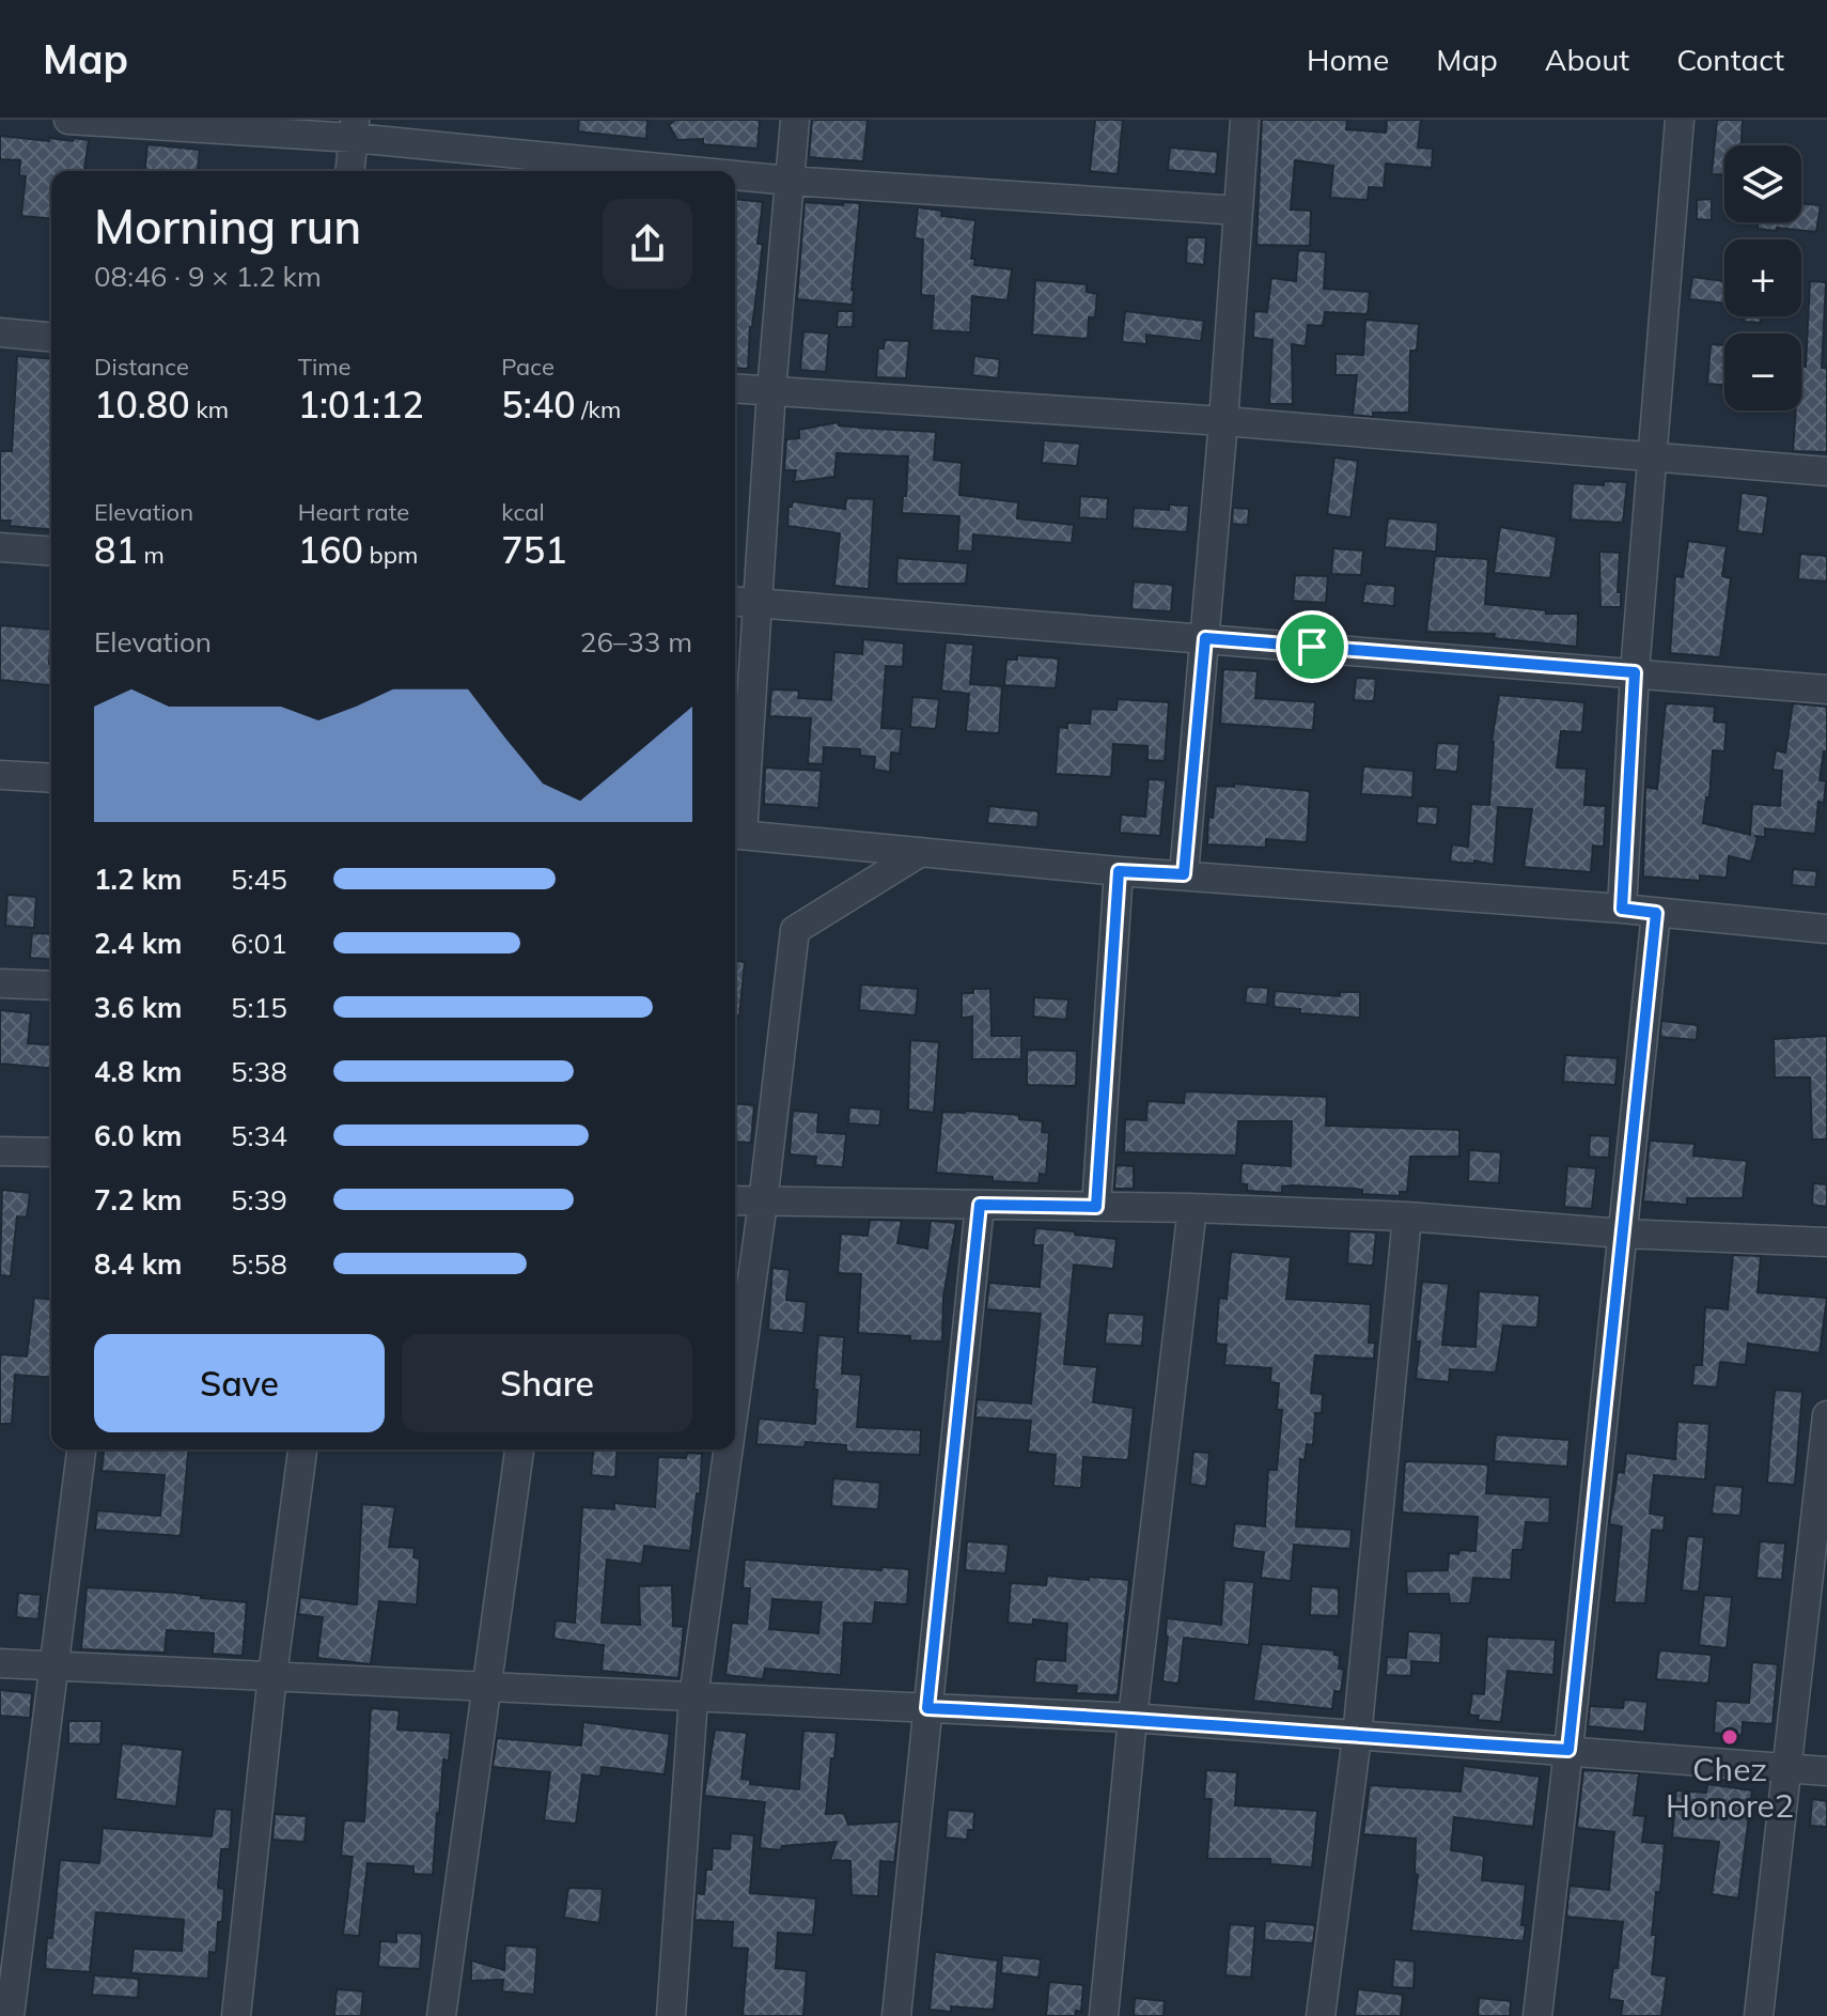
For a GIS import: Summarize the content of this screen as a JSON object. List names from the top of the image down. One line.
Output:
{"places":["Chez Honore2"],"page":{"header":"Map","nav":["Home","Map","About","Contact"],"map_buttons":["+","−"],"heading":["Morning run","08:46 · 9 × 1.2 km"],"stats":[["Distance","10.80 km"],["Time","1:01:12"],["Pace","5:40 /km"],["Elevation","81 m"],["Heart rate","160 bpm"],["kcal","751"]],"chart":["Elevation","26–33 m"],"list":[{"name":"1.2 km","note":"5:45"},{"name":"2.4 km","note":"6:01"},{"name":"3.6 km","note":"5:15"},{"name":"4.8 km","note":"5:38"},{"name":"6.0 km","note":"5:34"},{"name":"7.2 km","note":"5:39"},{"name":"8.4 km","note":"5:58"}],"buttons":["Save","Share"]}}
